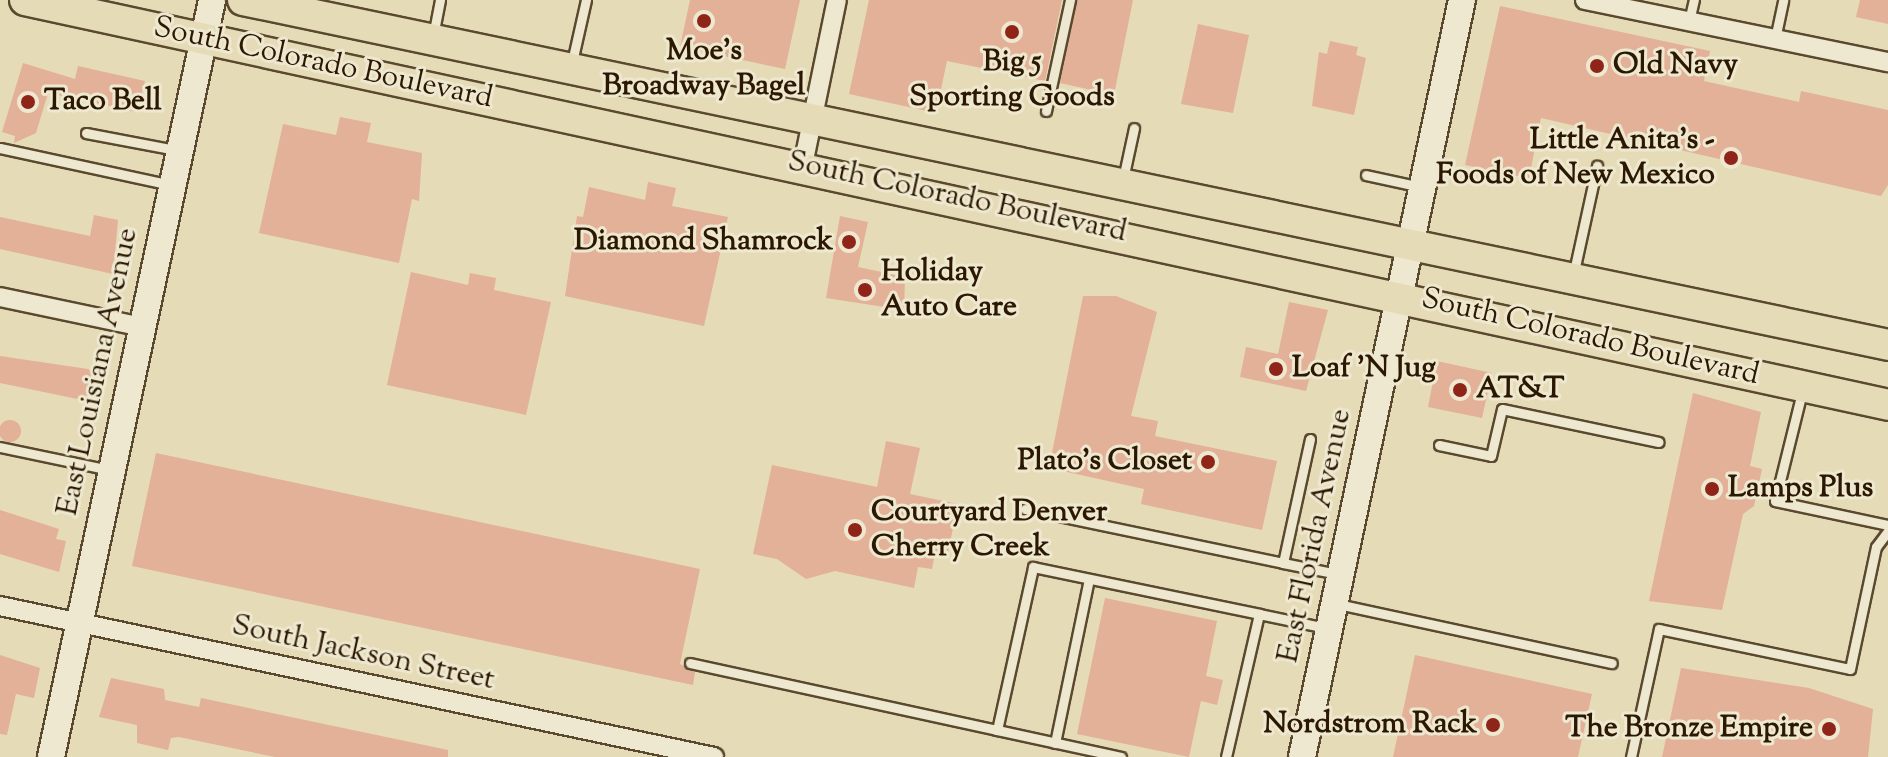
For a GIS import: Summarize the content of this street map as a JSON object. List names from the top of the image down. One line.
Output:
{"streets":{"main road":["South Colorado Boulevard"],"street":["East Louisiana Avenue","East Florida Avenue","South Jackson Street"]},"crossings":[["South Colorado Boulevard","East Louisiana Avenue"],["South Colorado Boulevard","East Florida Avenue"],["East Louisiana Avenue","South Jackson Street"]],"places":["Moe's Broadway Bagel","Big 5 Sporting Goods","Old Navy","Taco Bell","Little Anita's - Foods of New Mexico","Diamond Shamrock","Holiday Auto Care","Loaf 'N Jug","AT&T","Plato's Closet","Lamps Plus","Courtyard Denver Cherry Creek","Nordstrom Rack","The Bronze Empire"]}
